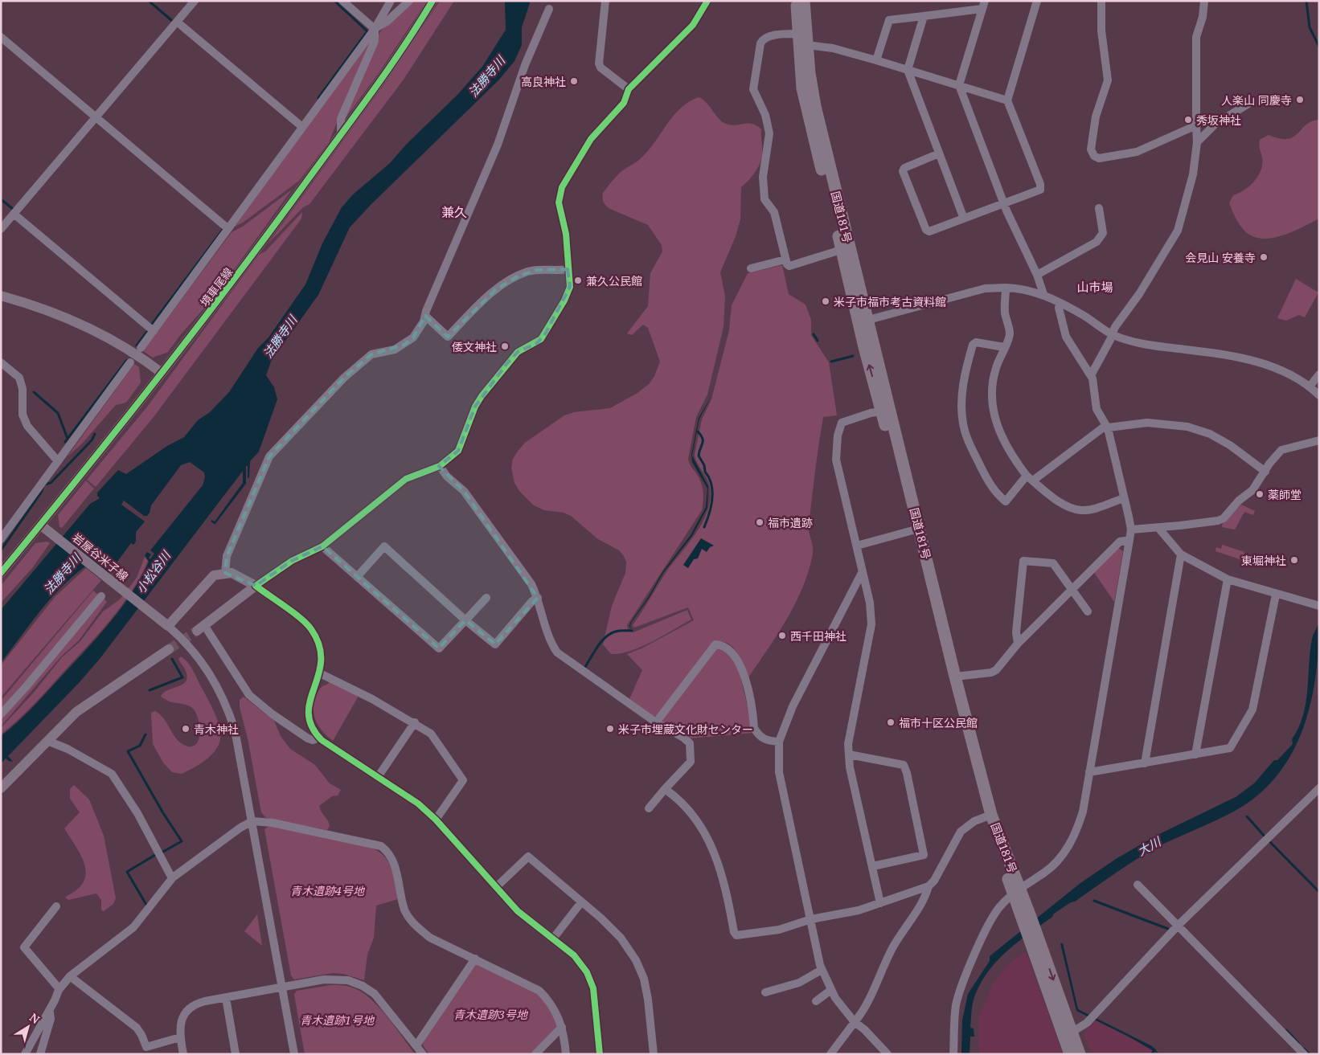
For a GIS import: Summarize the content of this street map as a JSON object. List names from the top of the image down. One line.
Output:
{"streets":{"highway":["国道181号"],"main road":["境車尾線","岩屋谷米子線"]},"crossings":[["境車尾線","岩屋谷米子線"]],"districts":["兼久","山市場"],"water":["法勝寺川","小松谷川","大川"],"parks":["青木遺跡4号地","青木遺跡3号地","青木遺跡1号地"],"places":["高良神社","人楽山 同慶寺","秀坂神社","会見山 安養寺","兼久公民館","米子市福市考古資料館","倭文神社","薬師堂","福市遺跡","東堀神社","西千田神社","福市十区公民館","青木神社","米子市埋蔵文化財センター"],"north":"top right"}
